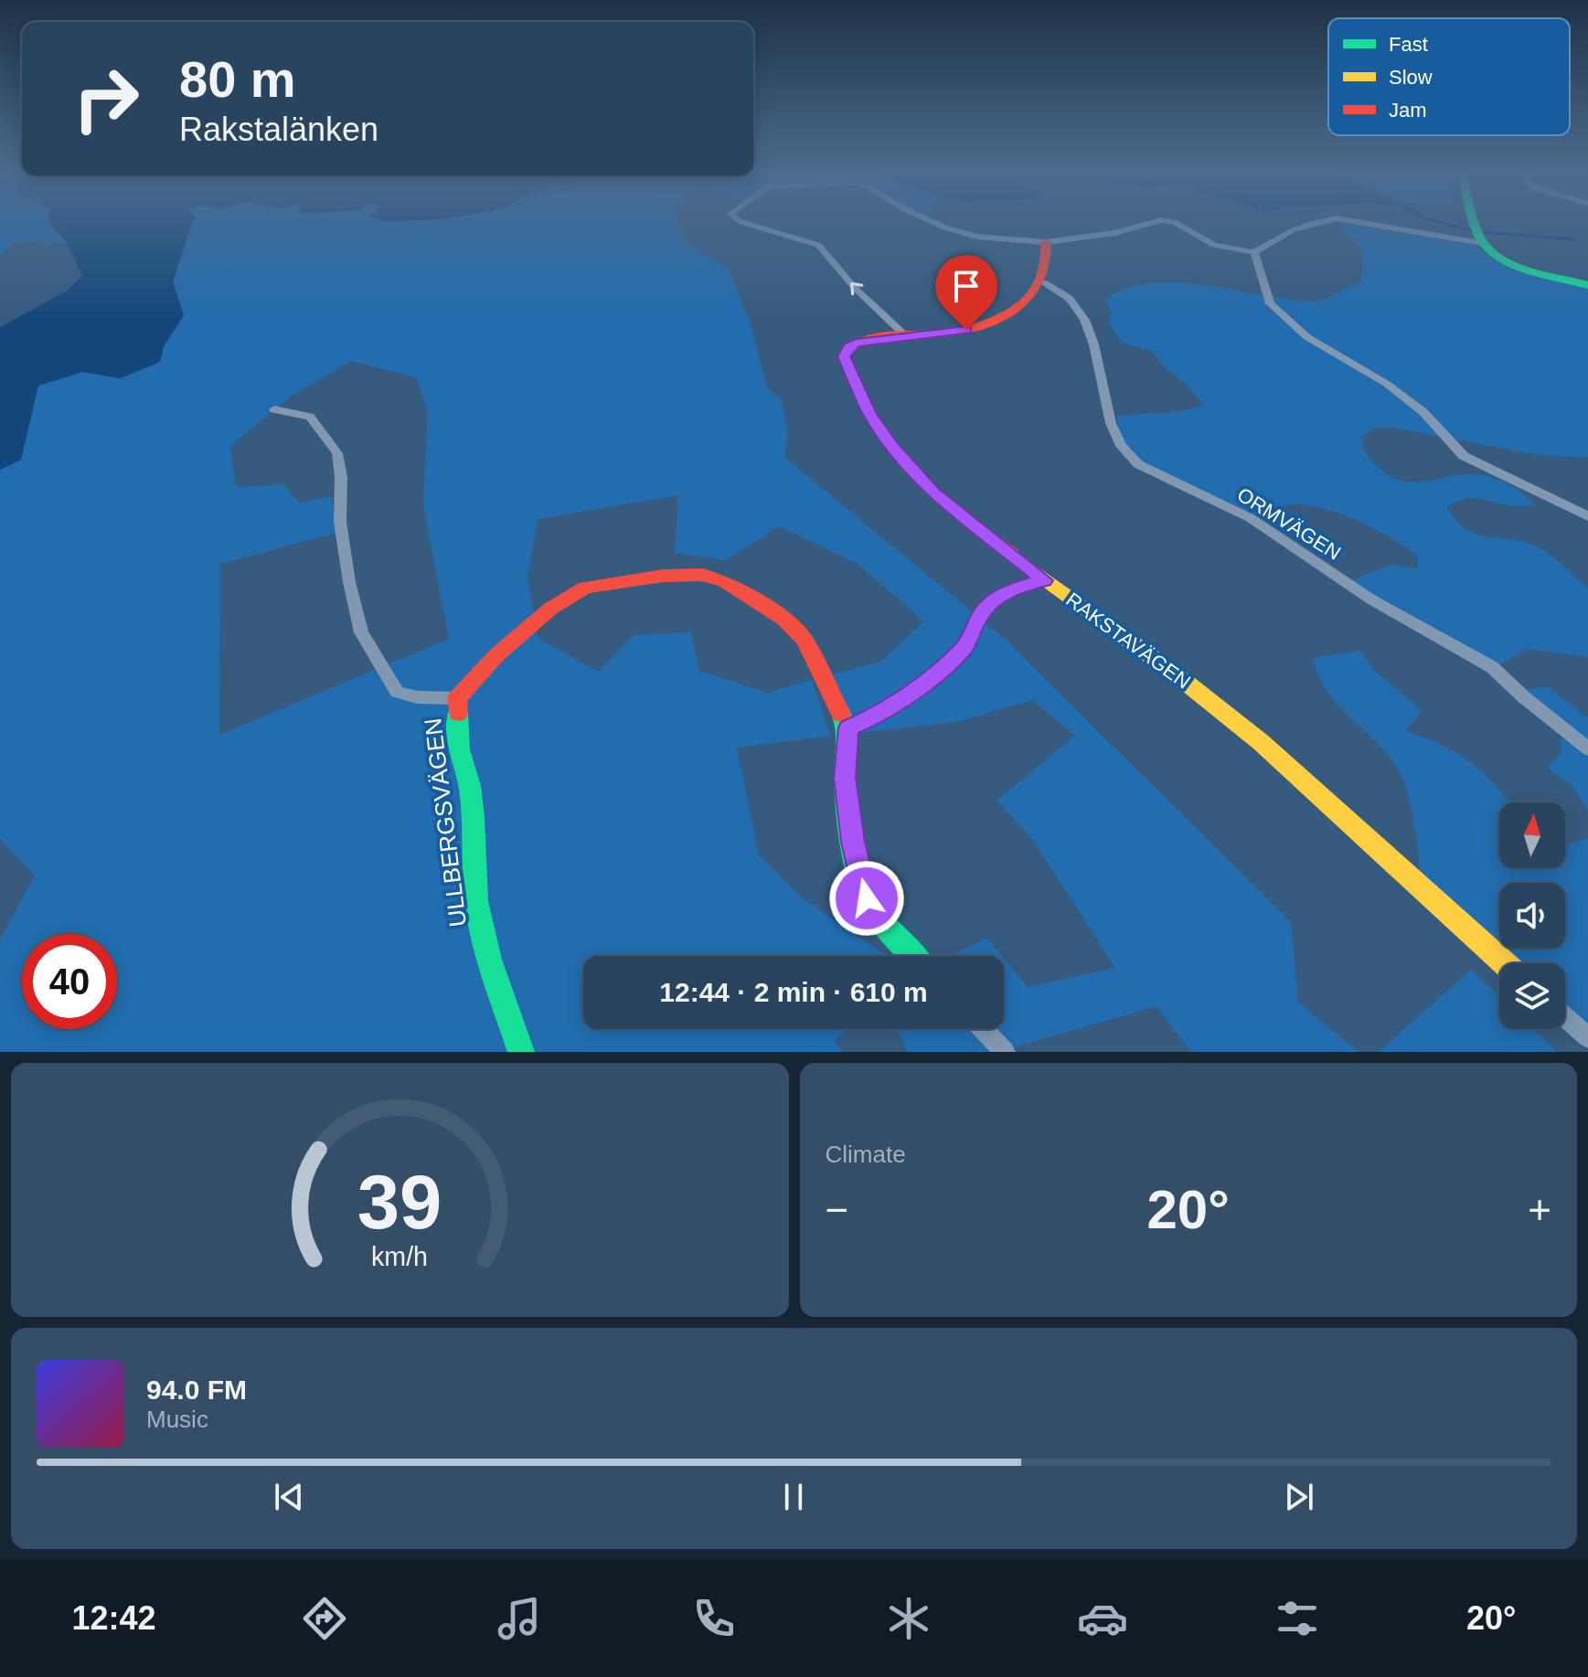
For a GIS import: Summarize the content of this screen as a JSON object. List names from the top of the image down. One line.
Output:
{"streets":{"street":["ORMVÄGEN","RAKSTAVÄGEN","ULLBERGSVÄGEN"]},"crossings":[["ORMVÄGEN","RAKSTAVÄGEN"]],"legend":["Fast","Slow","Jam"],"north":"top","page":{"turn":["80 m","Rakstalänken"],"limit":"40","trip":"12:44 · 2 min · 610 m","tile":"Climate","heat":["−","20°","+"],"song":["94.0 FM","Music"],"tabs":["12:42","20°"],"gauge":["39","km/h"]}}
